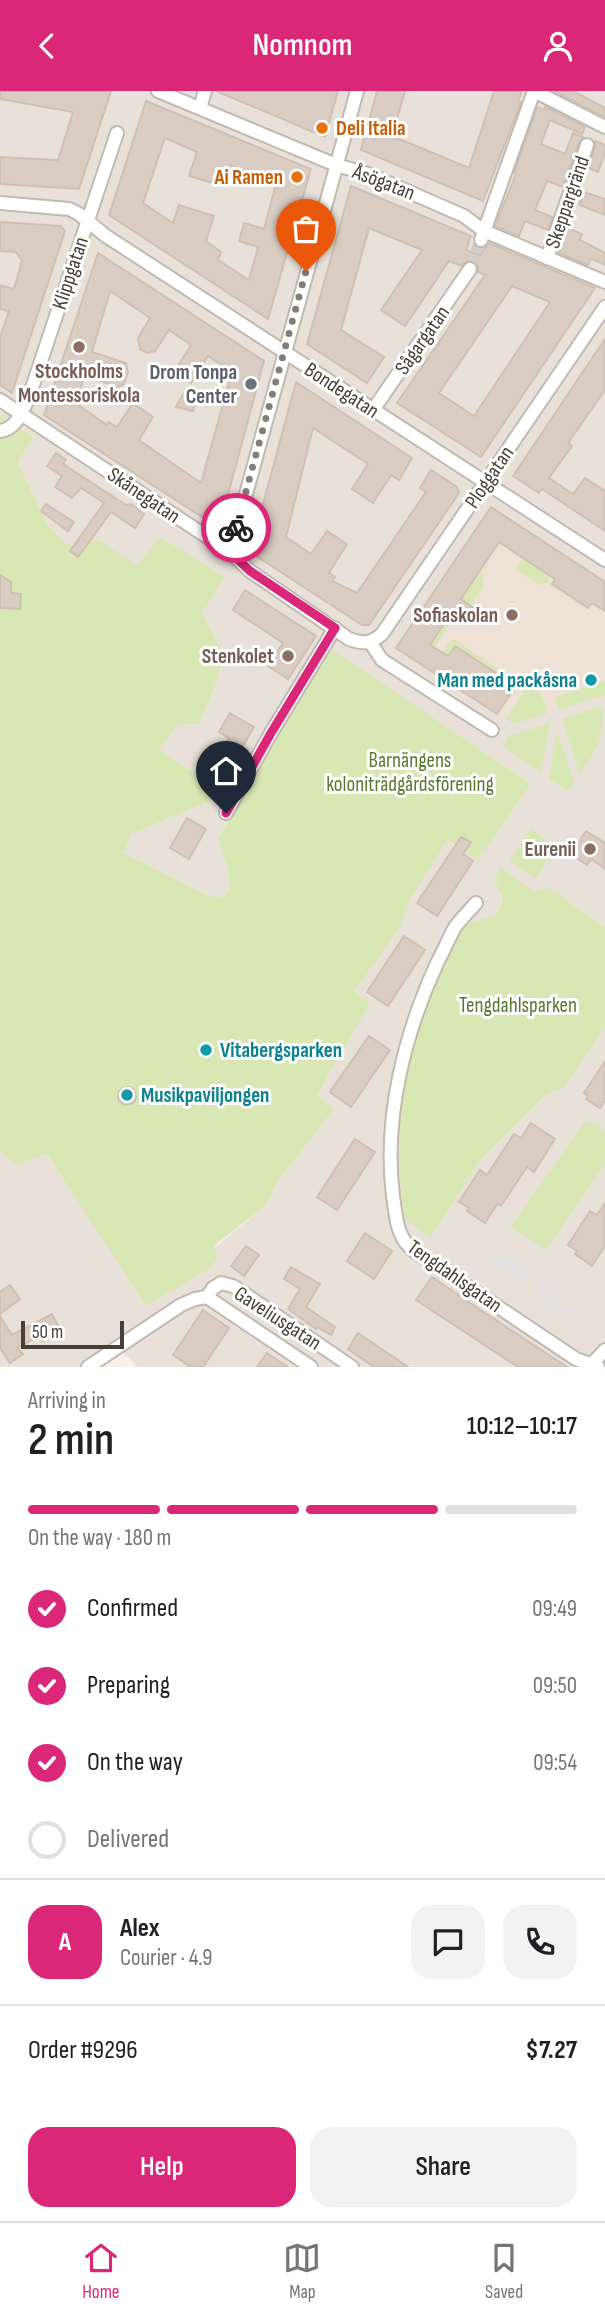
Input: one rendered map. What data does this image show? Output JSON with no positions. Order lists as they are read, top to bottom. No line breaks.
{"streets":{"street":["Åsögatan","Skeppargränd","Klippgatan","Sågargatan","Bondegatan","Ploggatan","Skånegatan","Tengdahlsgatan","Gaveliusgatan"]},"crossings":[["Åsögatan","Skeppargränd"],["Klippgatan","Bondegatan"],["Klippgatan","Skånegatan"],["Sågargatan","Bondegatan"],["Bondegatan","Ploggatan"],["Ploggatan","Skånegatan"]],"parks":["Barnängens koloniträdgårdsförening","Tengdahlsparken"],"places":["Deli Italia","Ai Ramen","Stockholms Montessoriskola","Drom Tonpa Center","Sofiaskolan","Stenkolet","Man med packåsna","Eurenii","Vitabergsparken","Musikpaviljongen"],"scale_bar":"50 m","page":{"header":"Nomnom","scale":"50 m","heading":["2 min","Arriving in","10:12–10:17"],"panel":["Alex","Courier · 4.9","Order #9296","$7.27"],"bar":"On the way · 180 m","list":[["Confirmed","09:49"],["Preparing","09:50"],["On the way","09:54"],"Delivered"],"round":"A","buttons":["Help","Share"],"tabs":["Home","Map","Saved"]}}
